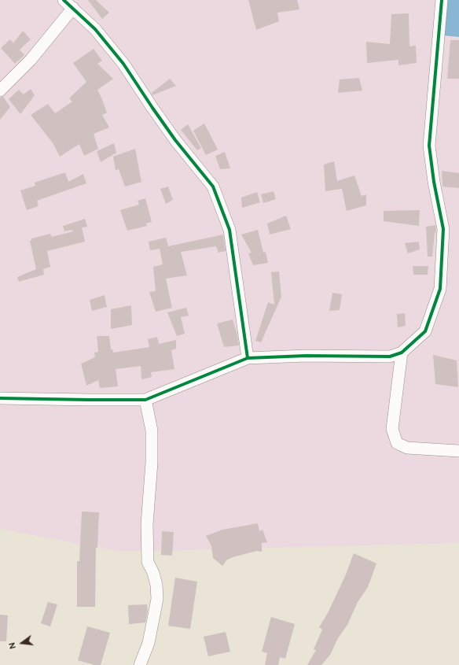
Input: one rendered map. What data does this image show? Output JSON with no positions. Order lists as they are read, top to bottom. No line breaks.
{"north":"left"}
